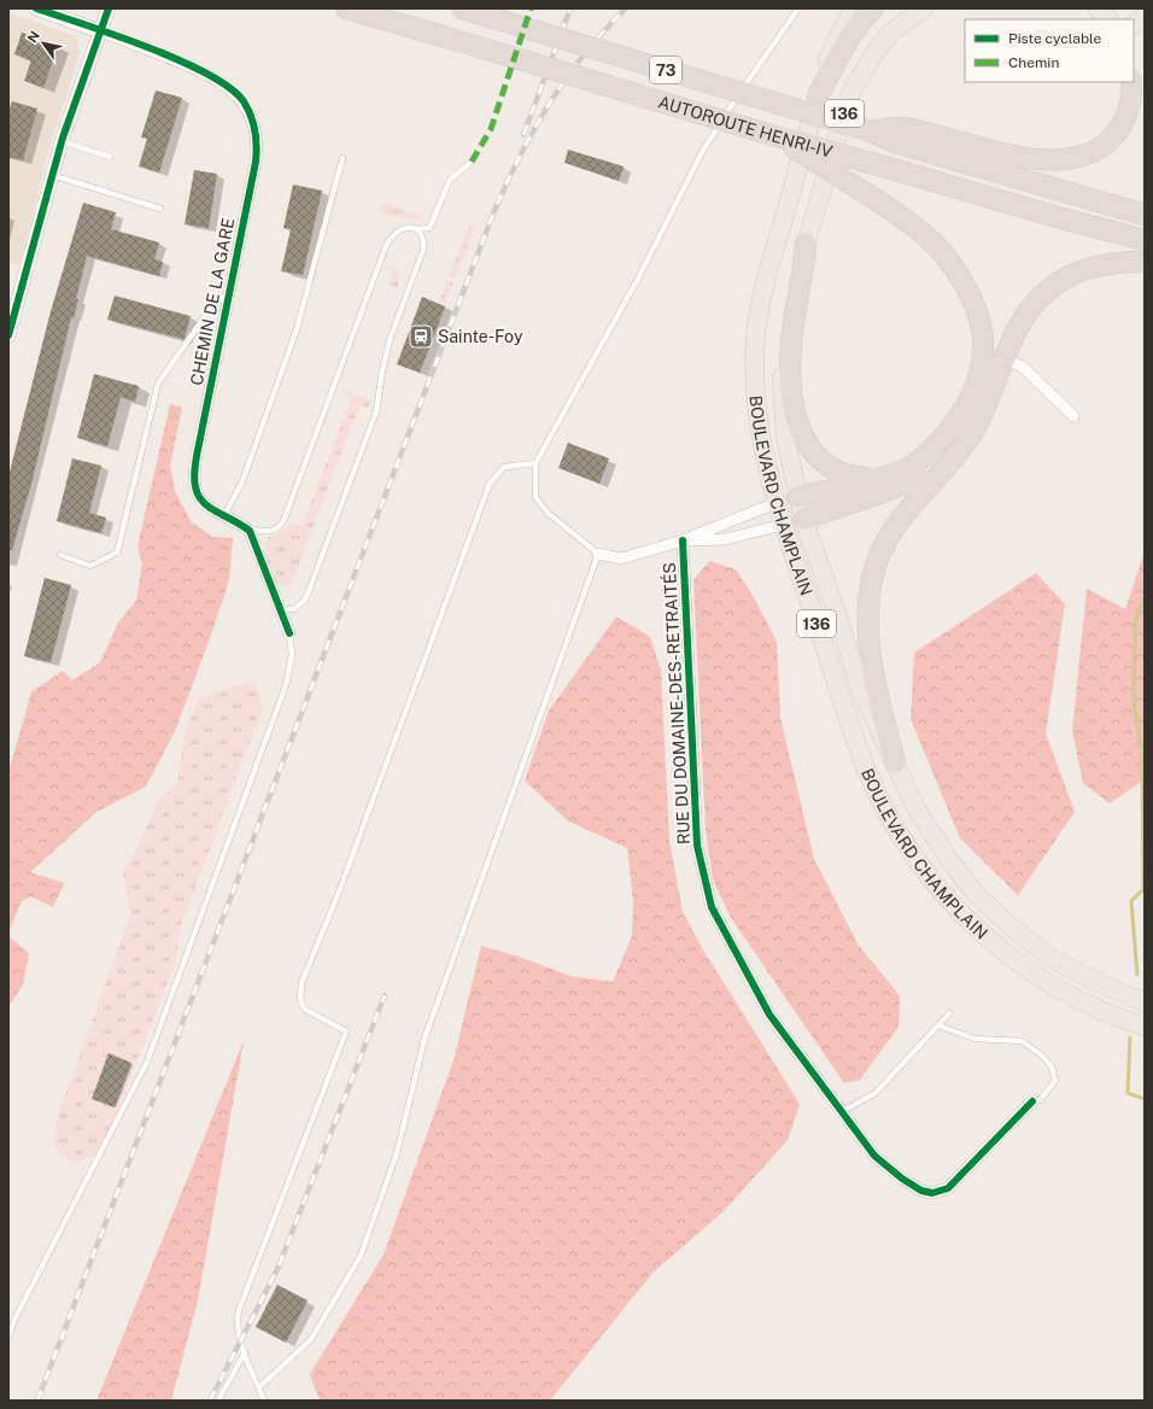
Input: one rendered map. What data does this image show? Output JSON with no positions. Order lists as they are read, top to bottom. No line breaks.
{"streets":{"highway":["73","AUTOROUTE HENRI-IV"],"main road":["136","BOULEVARD CHAMPLAIN"],"street":["CHEMIN DE LA GARE","RUE DU DOMAINE-DES-RETRAITÉS"]},"crossings":[["BOULEVARD CHAMPLAIN","RUE DU DOMAINE-DES-RETRAITÉS"]],"places":{"station":["Sainte-Foy"]},"legend":["Piste cyclable","Chemin"],"north":"top left"}
